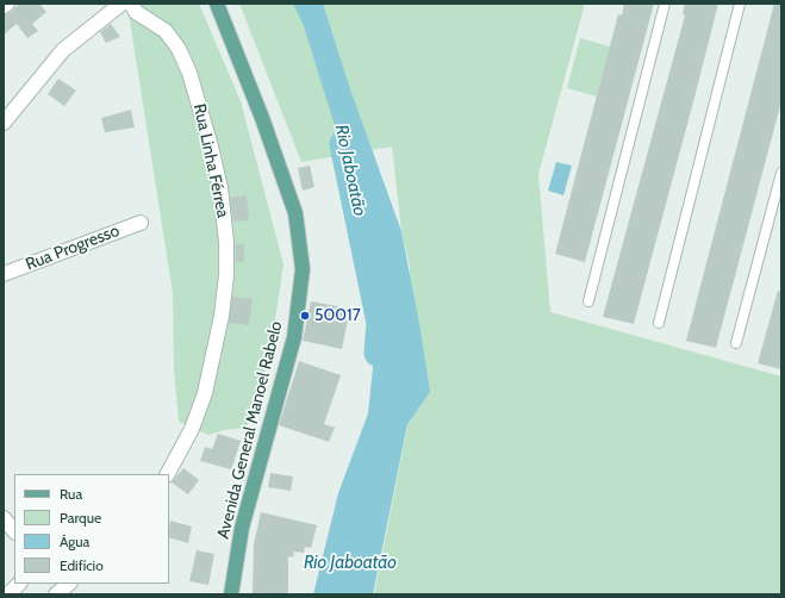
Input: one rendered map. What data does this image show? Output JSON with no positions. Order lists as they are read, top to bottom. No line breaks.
{"streets":{"main road":["Avenida General Manoel Rabelo"],"street":["Rua Linha Férrea","Rua Progresso"]},"water":["Rio Jaboatão"],"places":["50017"],"legend":["Rua","Parque","Água","Edifício"]}
